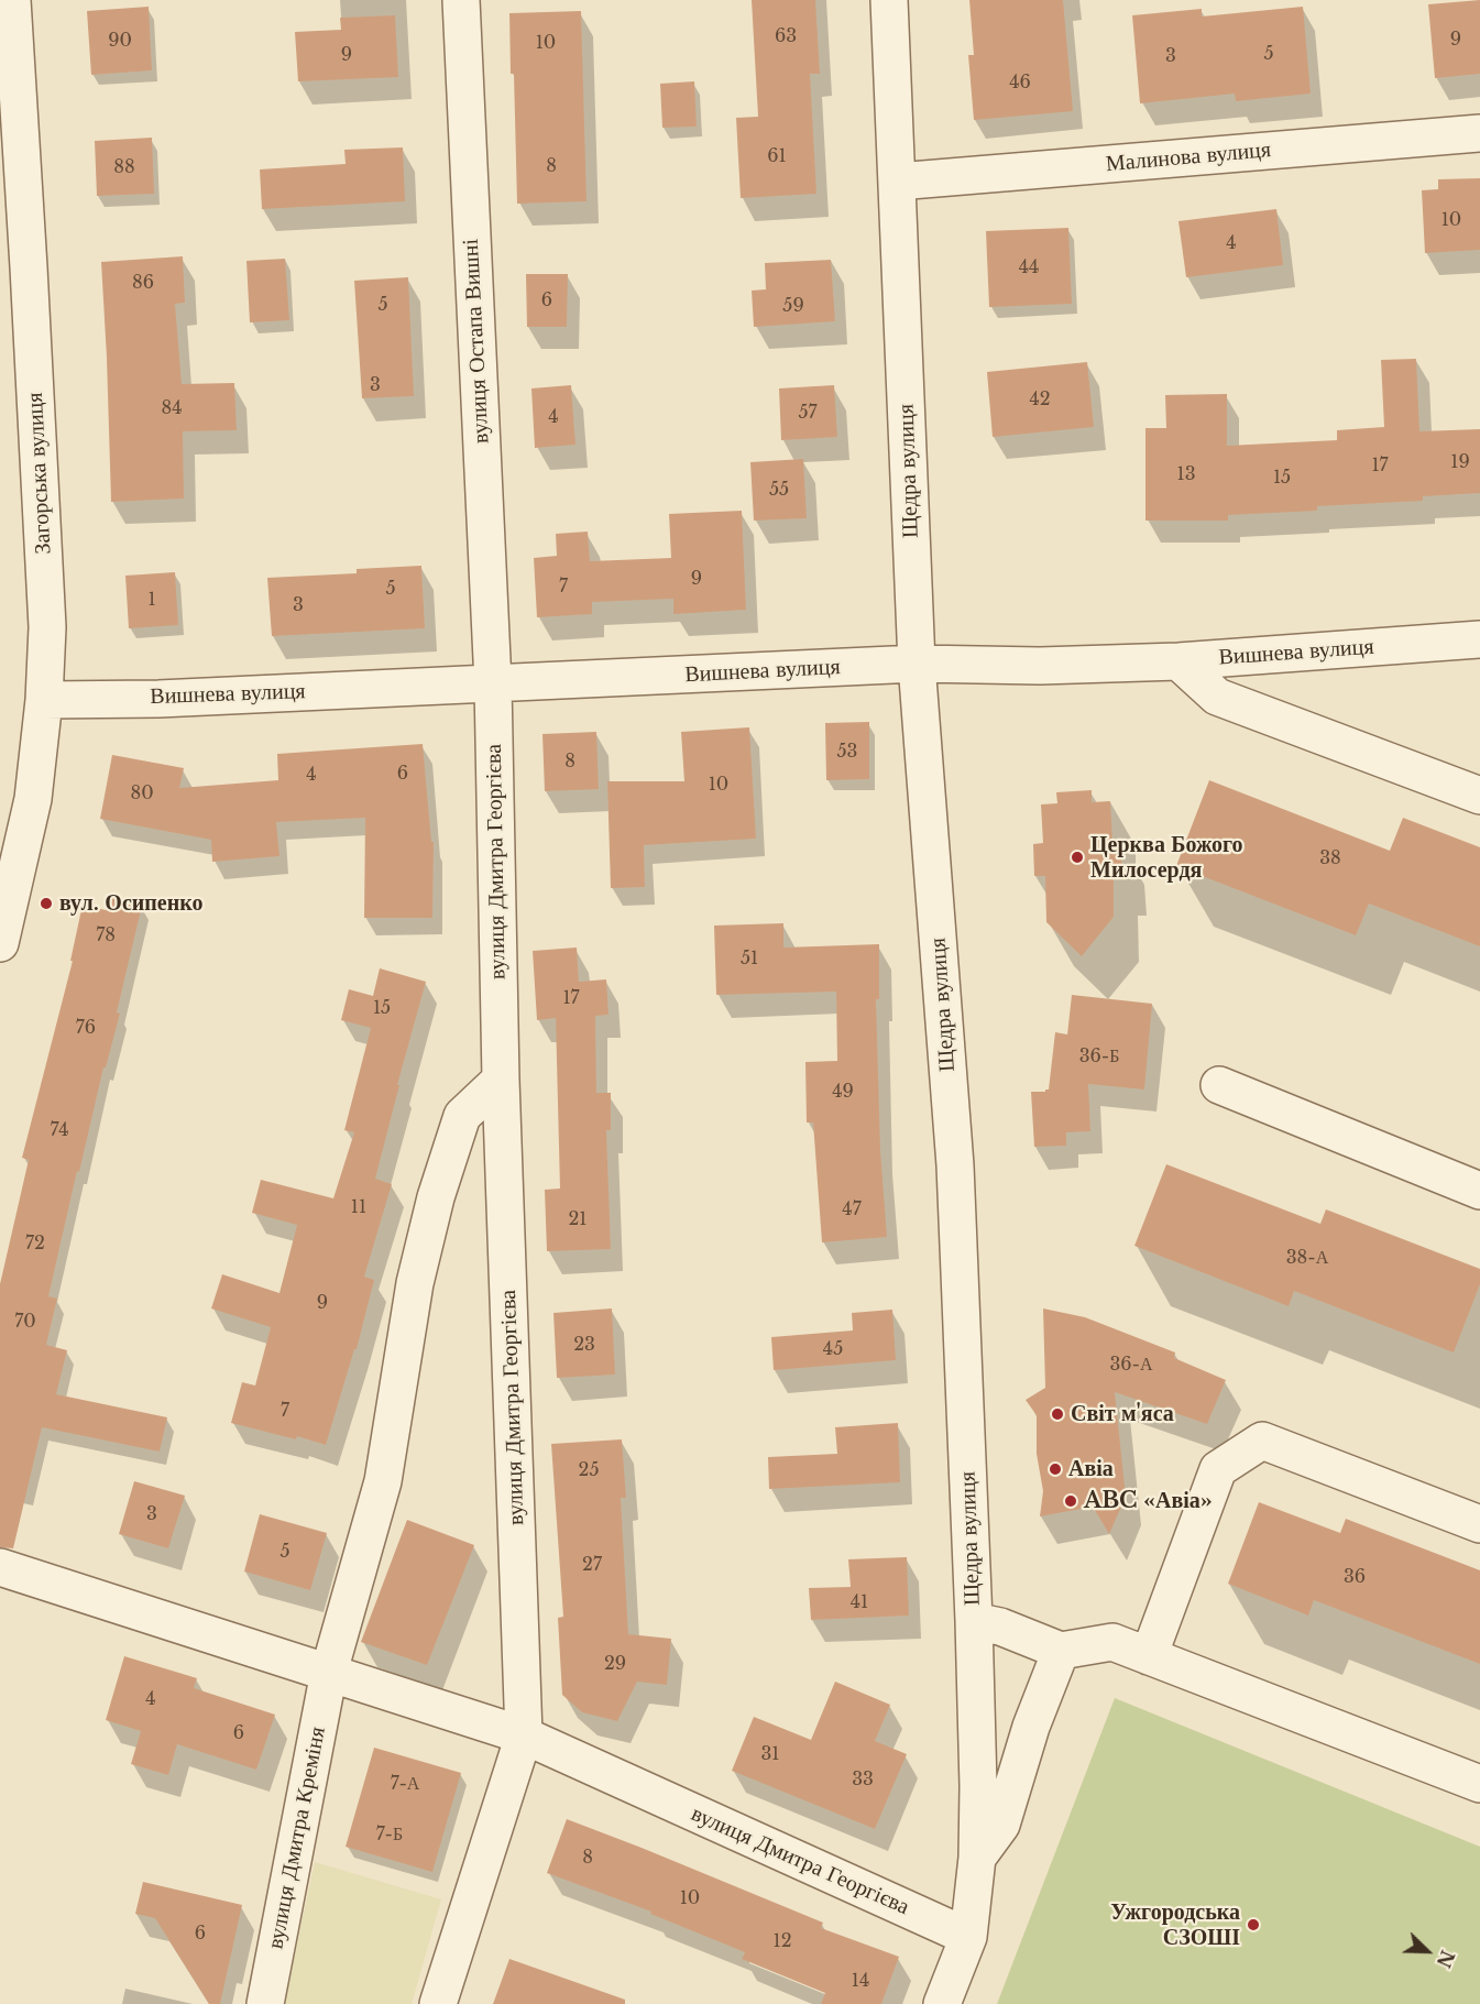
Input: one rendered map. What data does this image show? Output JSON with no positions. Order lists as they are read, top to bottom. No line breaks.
{"streets":{"street":["Малинова вулиця","вулиця Остапа Вишні","Щедра вулиця","Загорська вулиця","Вишнева вулиця","вулиця Дмитра Георгієва","вулиця Дмитра Креміня"]},"crossings":[["Малинова вулиця","Щедра вулиця"],["вулиця Остапа Вишні","Вишнева вулиця"],["вулиця Остапа Вишні","вулиця Дмитра Георгієва"],["Щедра вулиця","Вишнева вулиця"],["Щедра вулиця","вулиця Дмитра Георгієва"],["Загорська вулиця","Вишнева вулиця"],["Вишнева вулиця","вулиця Дмитра Георгієва"],["вулиця Дмитра Георгієва","вулиця Дмитра Креміня"]],"places":["Церква Божого Милосердя","вул. Осипенко","Світ м'яса","Авіа","ABC «Авіа»","Ужгородська СЗОШІ"],"house_numbers":["63","9","90","10","5","9","3","46","61","8","88","10","4","44","86","6","5","59","3","42","84","57","4","19","17","13","15","55","9","7","5","1","3","53","8","6","4","10","80","38","78","51","17","15","76","36-Б","49","74","11","47","21","72","38-А","9","70","23","45","36-А","7","25","3","5","27","36","41","29","4","6","31","33","7-А","7-Б","8","10","6","12","14"],"north":"bottom right"}
